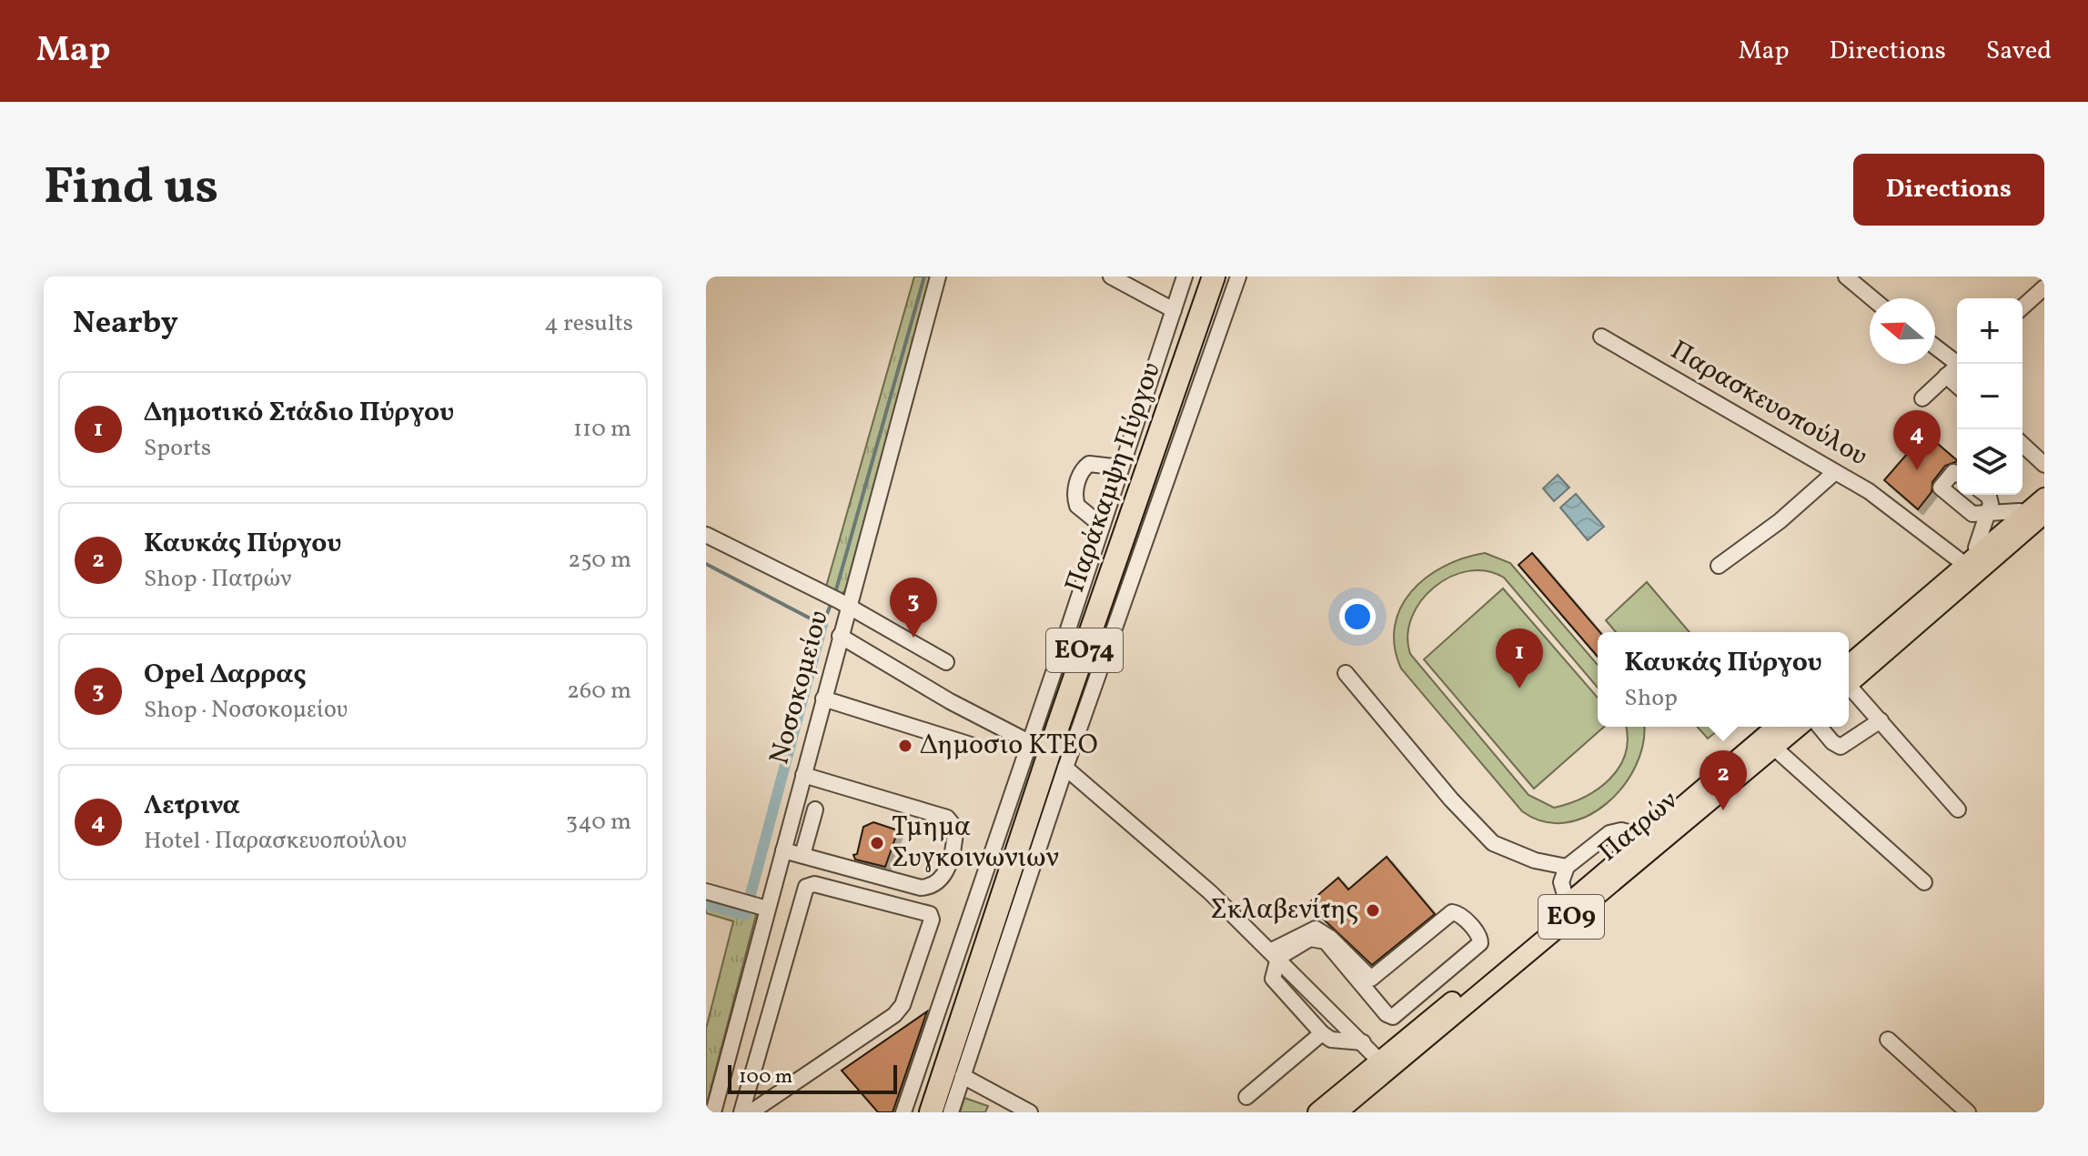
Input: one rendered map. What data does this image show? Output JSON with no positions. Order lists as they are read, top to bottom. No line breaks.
{"streets":{"highway":["Παράκαμψη Πύργου","ΕΟ74"],"main road":["Πατρών","ΕΟ9"],"street":["Παρασκευοπούλου","Νοσοκομείου"]},"places":["Δημοσιο ΚΤΕΟ","Τμημα Συγκοινωνιων","Σκλαβενίτης"],"scale_bar":"100 m","north":"left","page":{"header":"Map","nav":["Map","Directions","Saved"],"title":"Find us","buttons":"Directions","heading":["Nearby","4 results"],"map_buttons":["+","−"],"list":[{"mark":"1","name":"Δημοτικό Στάδιο Πύργου","note":"Sports","value":"110 m"},{"mark":"2","name":"Καυκάς Πύργου","note":"Shop · Πατρών","value":"250 m"},{"mark":"3","name":"Opel Δαρρας","note":"Shop · Νοσοκομείου","value":"260 m"},{"mark":"4","name":"Λετρινα","note":"Hotel · Παρασκευοπούλου","value":"340 m"}],"pins":["4","3","1","2"],"popup":["Καυκάς Πύργου","Shop"],"scale":"100 m"}}
